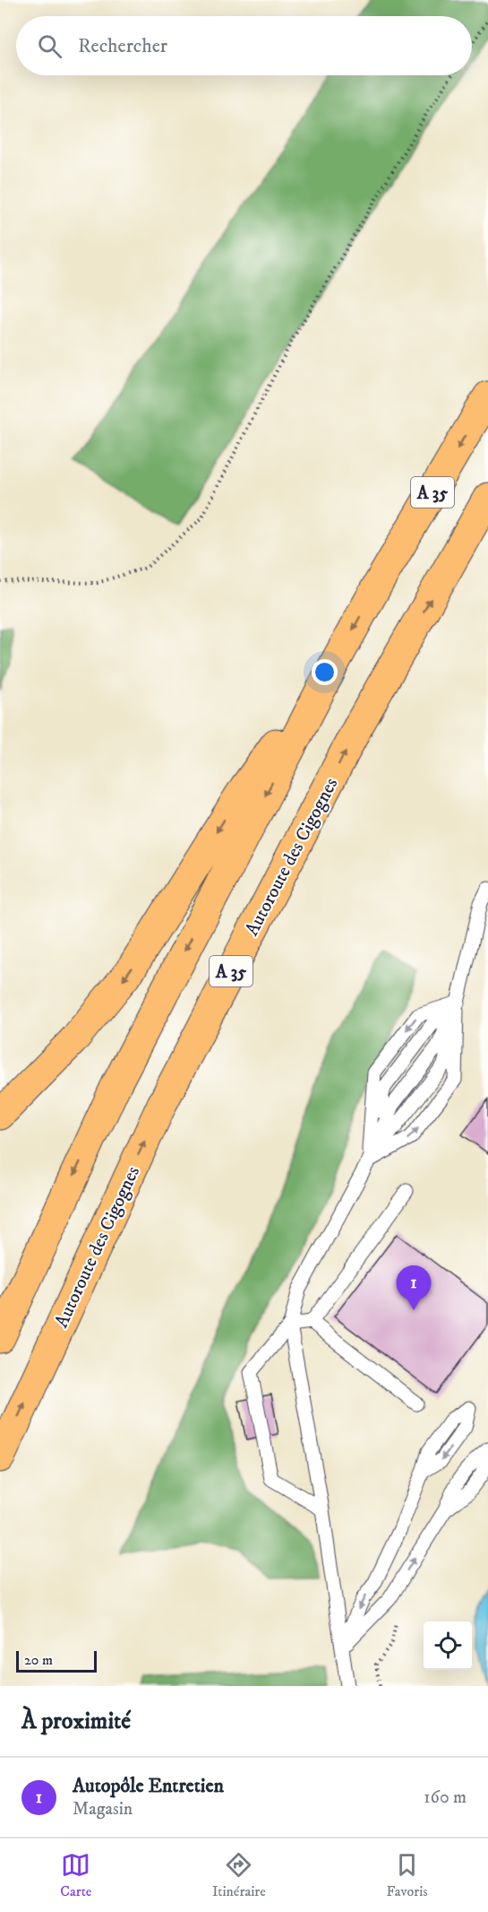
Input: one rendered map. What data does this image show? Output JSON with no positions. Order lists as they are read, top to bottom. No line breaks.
{"streets":{"highway":["A 35","Autoroute des Cigognes"]},"scale_bar":"20 m","page":{"search":"Rechercher","pins":"1","scale":"20 m","heading":"À proximité","list":[{"mark":"1","name":"Autopôle Entretien","note":"Magasin","value":"160 m"}],"nav":["Carte","Itinéraire","Favoris"]}}
